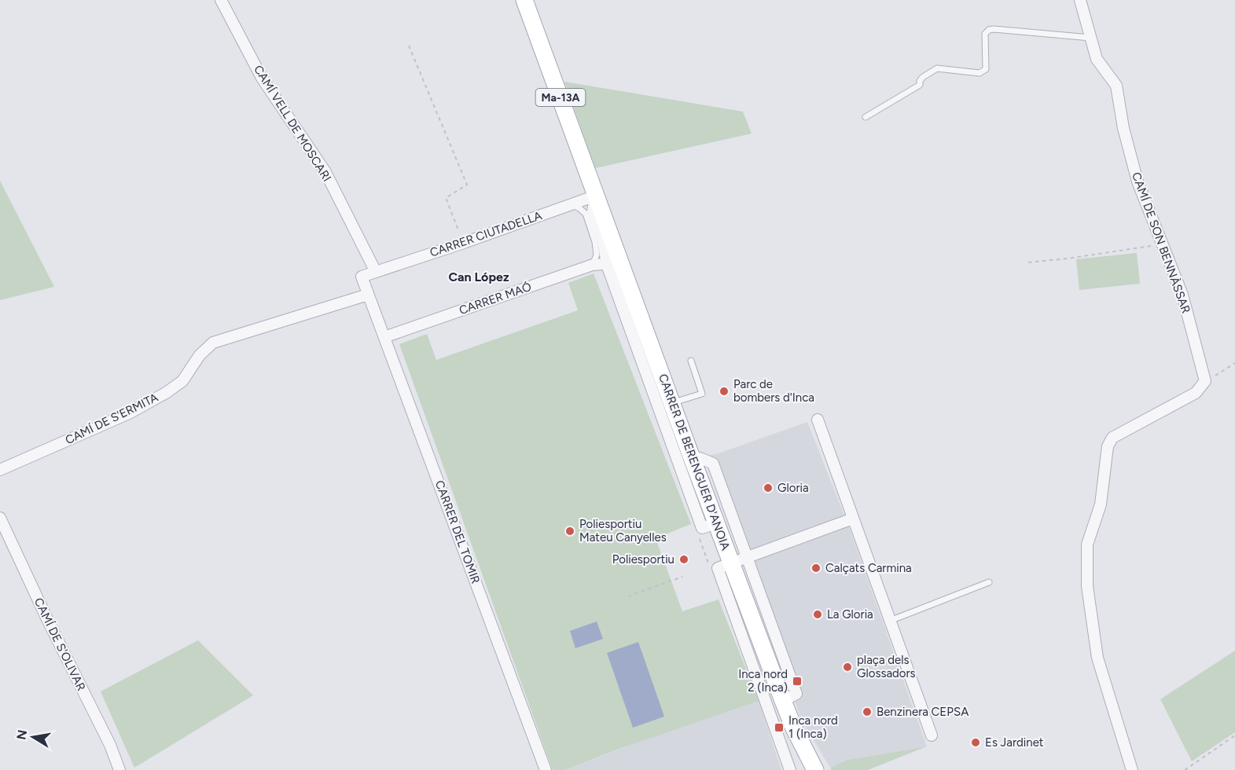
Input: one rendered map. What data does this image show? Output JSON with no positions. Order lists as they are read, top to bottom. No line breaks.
{"streets":{"main road":["Ma-13A","CARRER DE BERENGUER D'ANOIA"],"street":["CAMÍ VELL DE MOSCARI","CARRER CIUTADELLA","CAMÍ DE SON BENNÀSSAR","CARRER MAÓ","CAMÍ DE S'ERMITA","CARRER DEL TOMIR","CAMÍ DE S'OLIVAR"]},"crossings":[["Ma-13A","CARRER CIUTADELLA"],["Ma-13A","CARRER DE BERENGUER D'ANOIA"],["CAMÍ VELL DE MOSCARI","CARRER CIUTADELLA"],["CAMÍ VELL DE MOSCARI","CARRER DEL TOMIR"],["CARRER CIUTADELLA","CARRER DE BERENGUER D'ANOIA"],["CARRER CIUTADELLA","CARRER DEL TOMIR"],["CARRER MAÓ","CARRER DEL TOMIR"],["CAMÍ DE S'ERMITA","CARRER DEL TOMIR"]],"districts":["Can López"],"places":{"other":["Parc de bombers d'Inca","Gloria","Poliesportiu Mateu Canyelles","Poliesportiu","Calçats Carmina","La Gloria","plaça dels Glossadors","Benzinera CEPSA","Es Jardinet"],"transit":["Inca nord 2 (Inca)","Inca nord 1 (Inca)"]},"north":"left"}
